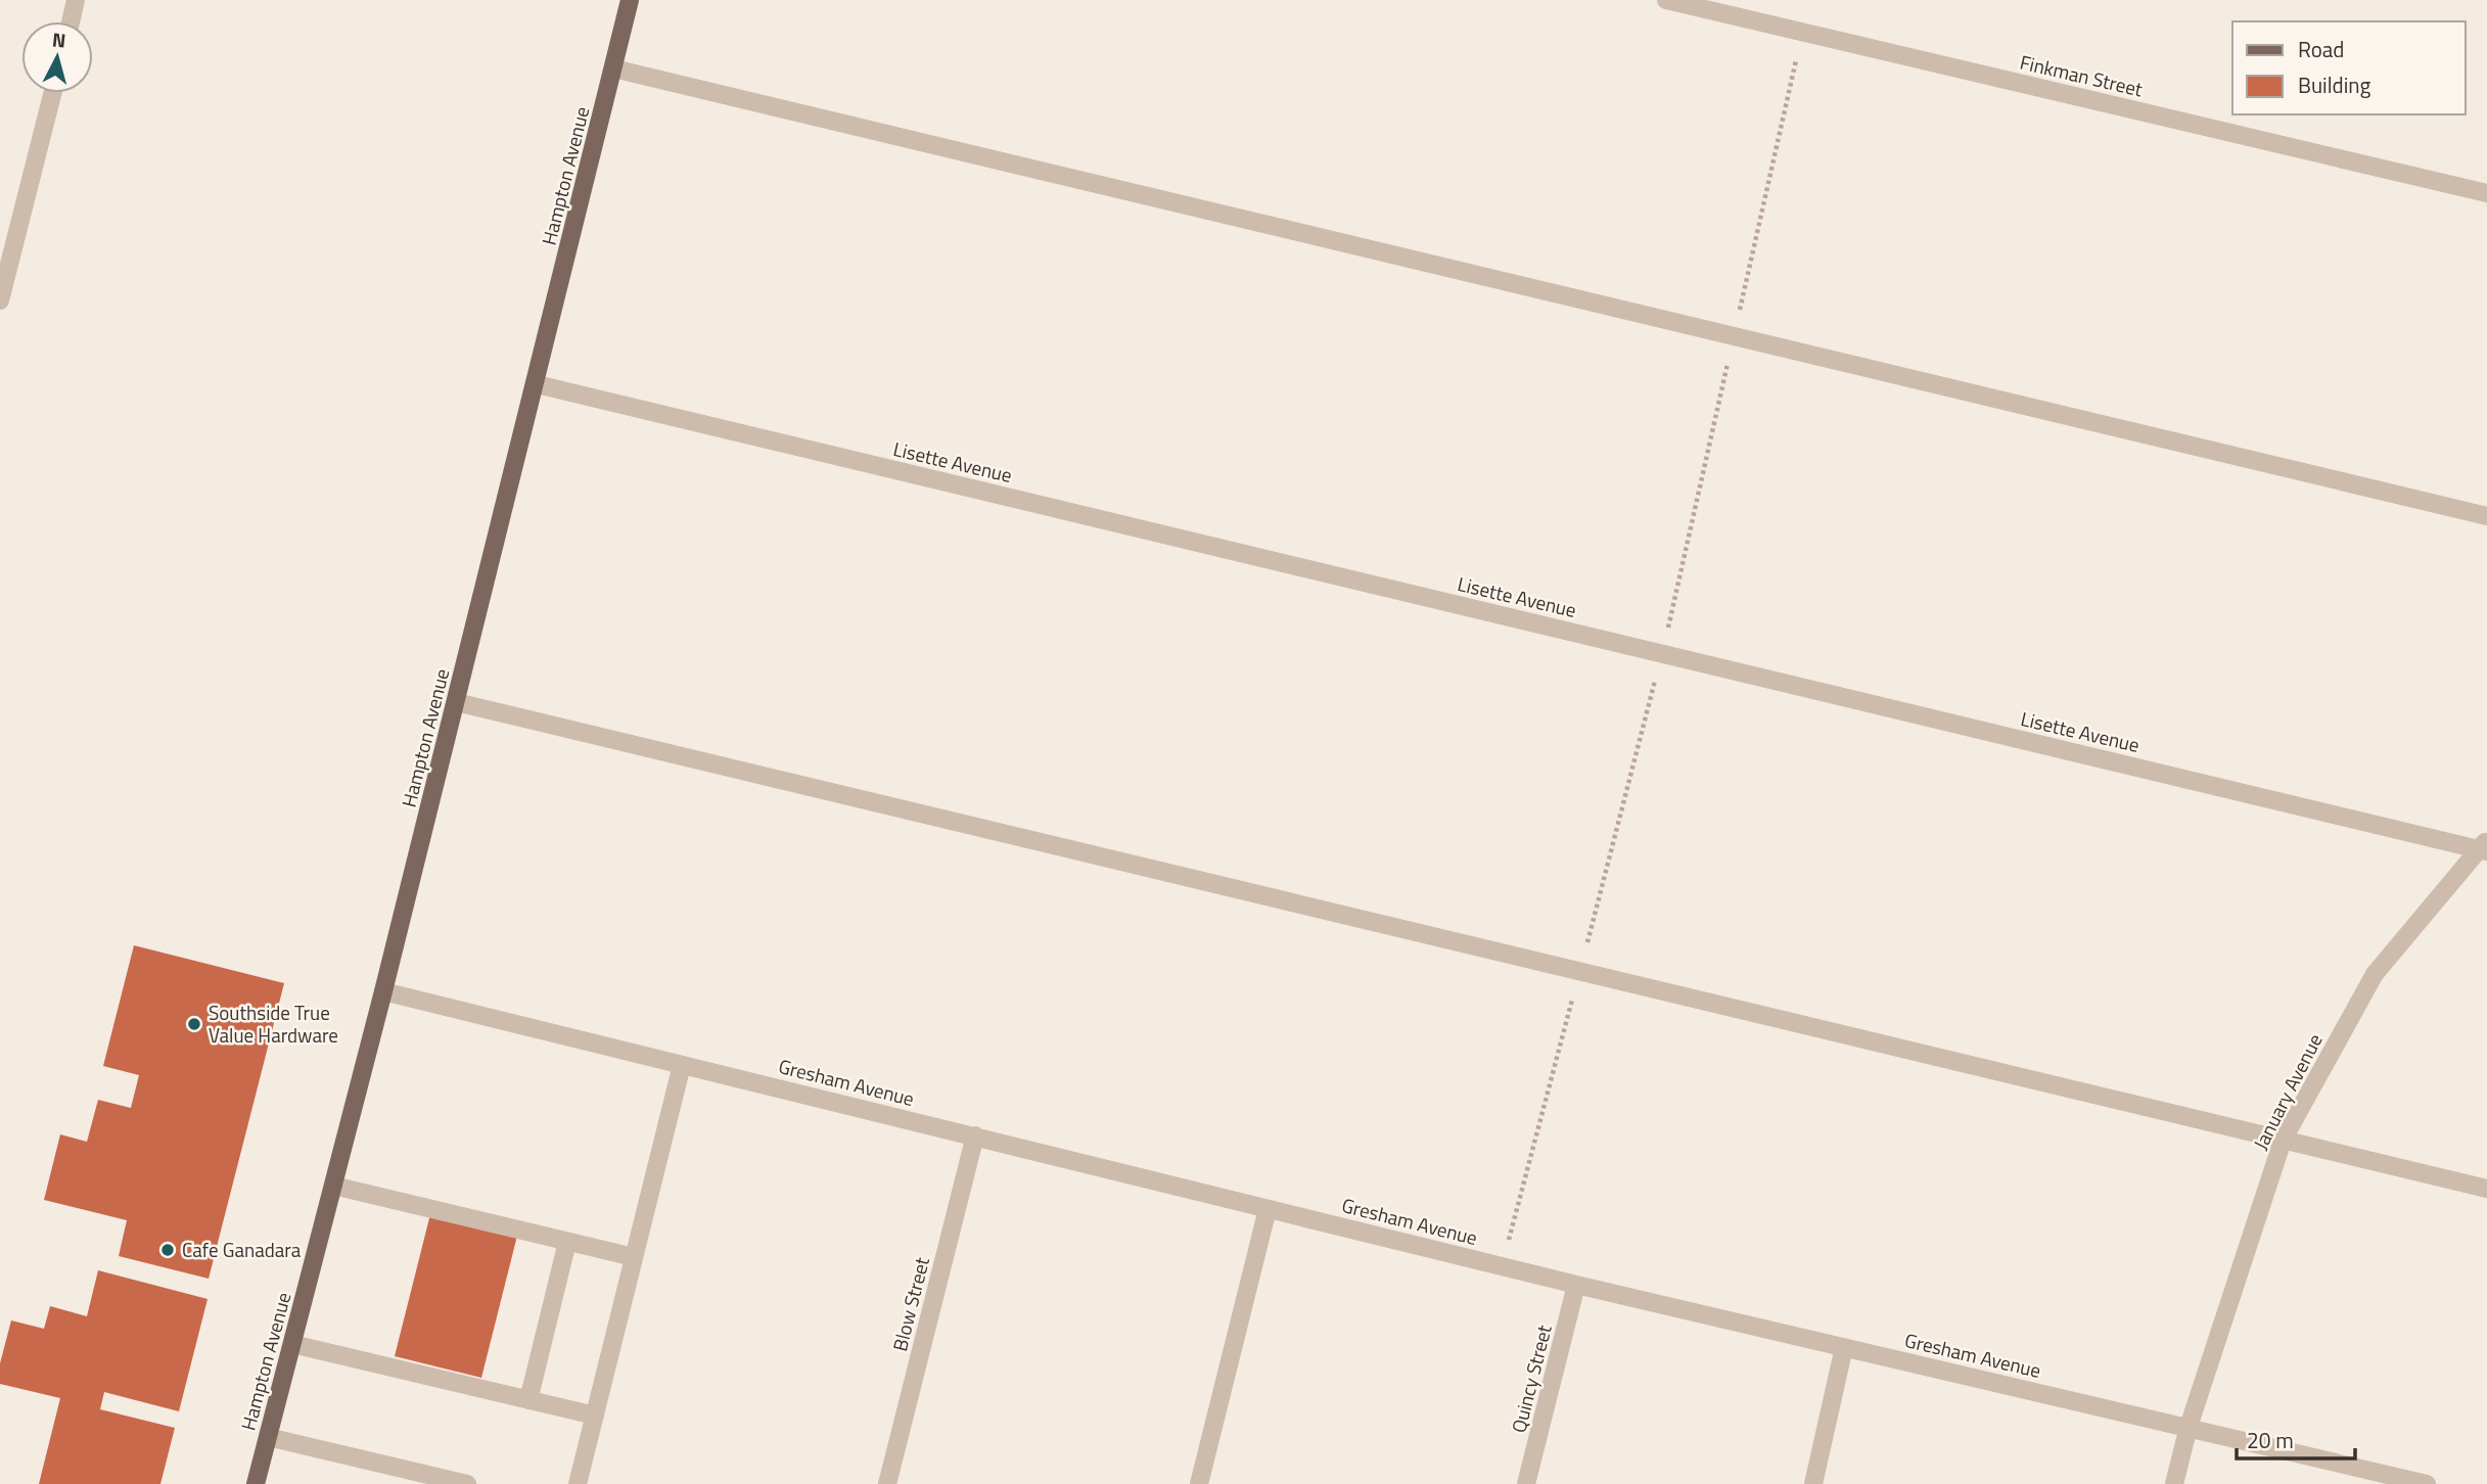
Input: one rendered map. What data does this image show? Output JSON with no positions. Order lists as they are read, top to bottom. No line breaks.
{"streets":{"main road":["Hampton Avenue"],"street":["Finkman Street","Lisette Avenue","Gresham Avenue","January Avenue","Blow Street","Quincy Street"]},"crossings":[["Hampton Avenue","Lisette Avenue"],["Hampton Avenue","Gresham Avenue"],["Lisette Avenue","January Avenue"],["Gresham Avenue","January Avenue"],["Gresham Avenue","Blow Street"],["Gresham Avenue","Quincy Street"]],"places":["Southside True Value Hardware","Cafe Ganadara"],"legend":["Road","Building"],"scale_bar":"20 m","north":"top"}
